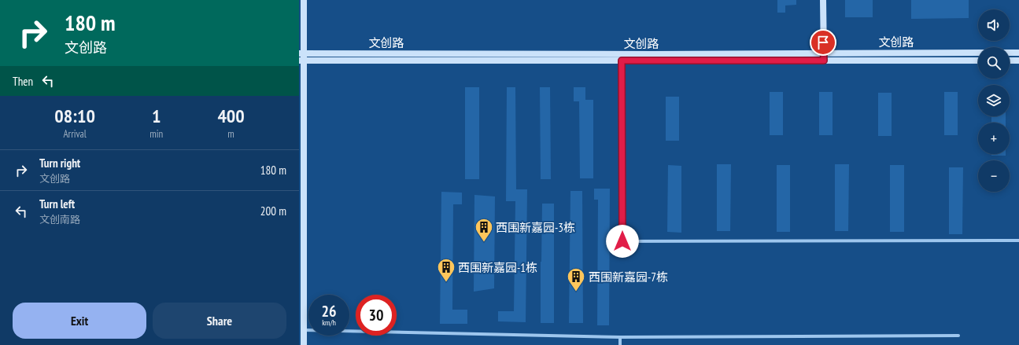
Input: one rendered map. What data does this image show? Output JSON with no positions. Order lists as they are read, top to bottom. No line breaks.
{"streets":{"street":["文创路"]},"places":{"building":["西围新嘉园-3栋","西围新嘉园-1栋","西围新嘉园-7栋"]},"page":{"turn":["180 m","文创路"],"map_buttons":["+","−"],"then":"Then","eta":["08:10","Arrival","1","min","400","m"],"list":[{"name":"Turn right","note":"文创路","value":"180 m"},{"name":"Turn left","note":"文创南路","value":"200 m"}],"speed":"26 km/h","limit":"30","buttons":["Exit","Share"]}}
